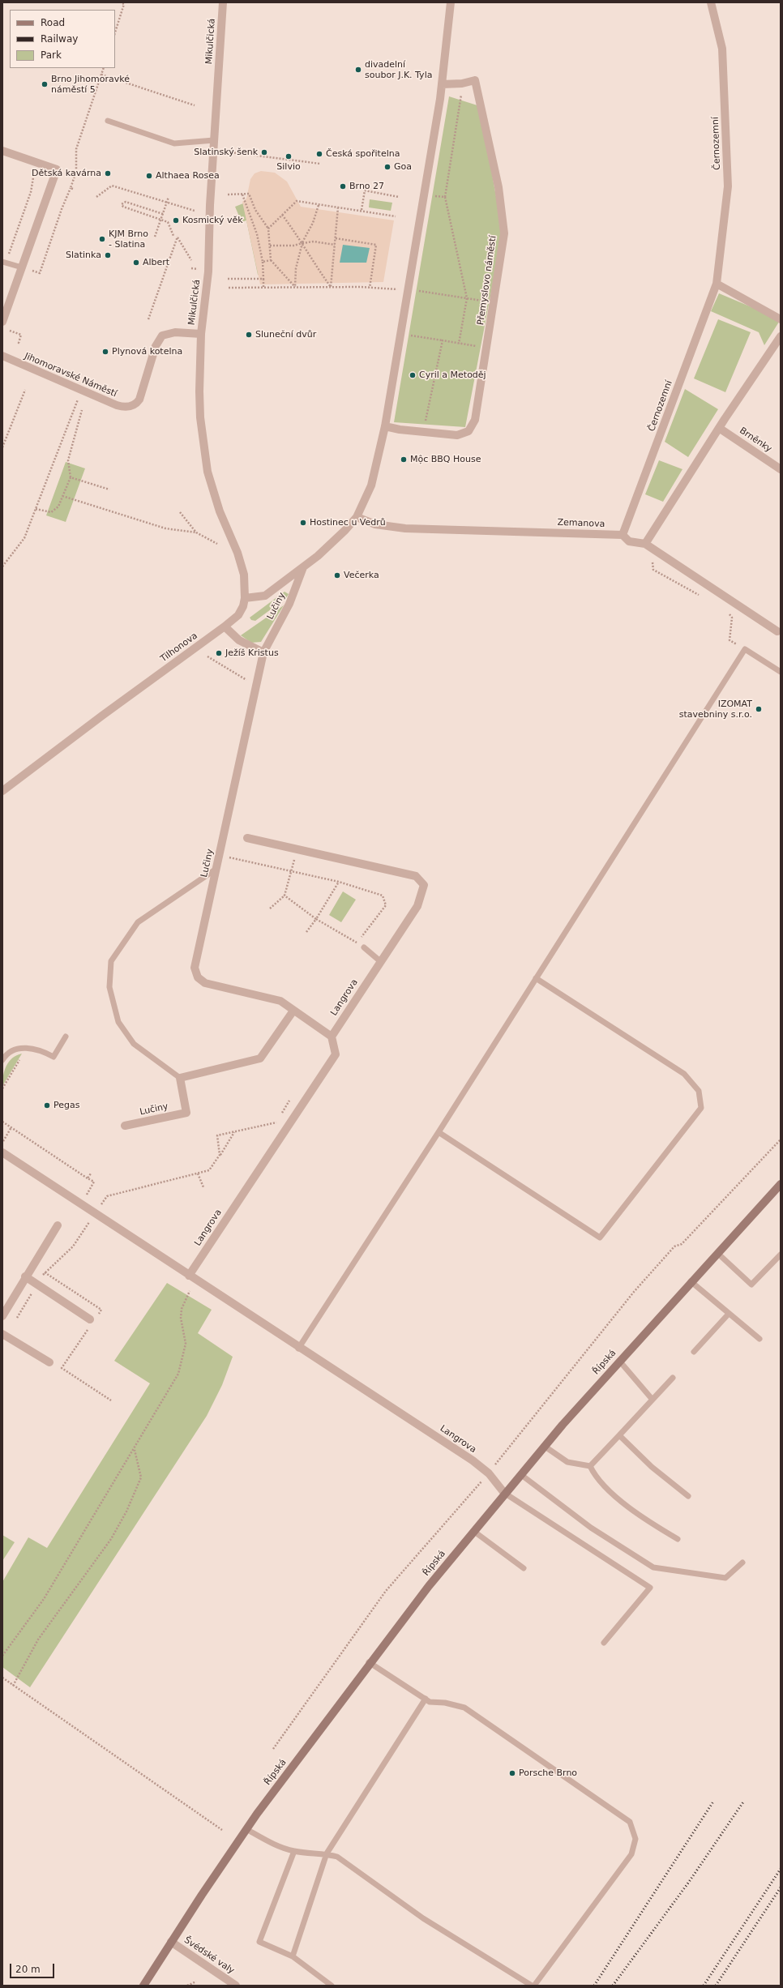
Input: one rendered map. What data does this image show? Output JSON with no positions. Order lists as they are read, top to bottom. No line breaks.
{"streets":{"street":["Mikulčická","Černozemní","Přemyslovo náměstí","Jihomoravské Náměstí","Brněnky","Zemanova","Lučiny","Tilhonova","Langrova","Řípská","Švédské valy"]},"crossings":[["Mikulčická","Jihomoravské Náměstí"],["Mikulčická","Tilhonova"],["Černozemní","Zemanova"],["Lučiny","Langrova"],["Langrova","Řípská"],["Řípská","Švédské valy"]],"places":["divadelní soubor J.K. Tyla","Brno Jihomoravké náměstí 5","Slatinský šenk","Česká spořitelna","Silvio","Goa","Dětská kavárna","Althaea Rosea","Brno 27","Kosmický věk","KJM Brno - Slatina","Slatinka","Albert","Sluneční dvůr","Plynová kotelna","Cyril a Metoděj","Mộc BBQ House","Hostinec u Vedrů","Večerka","Ježíš Kristus","IZOMAT stavebniny s.r.o.","Pegas","Porsche Brno"],"legend":["Road","Railway","Park"],"scale_bar":"20 m"}
